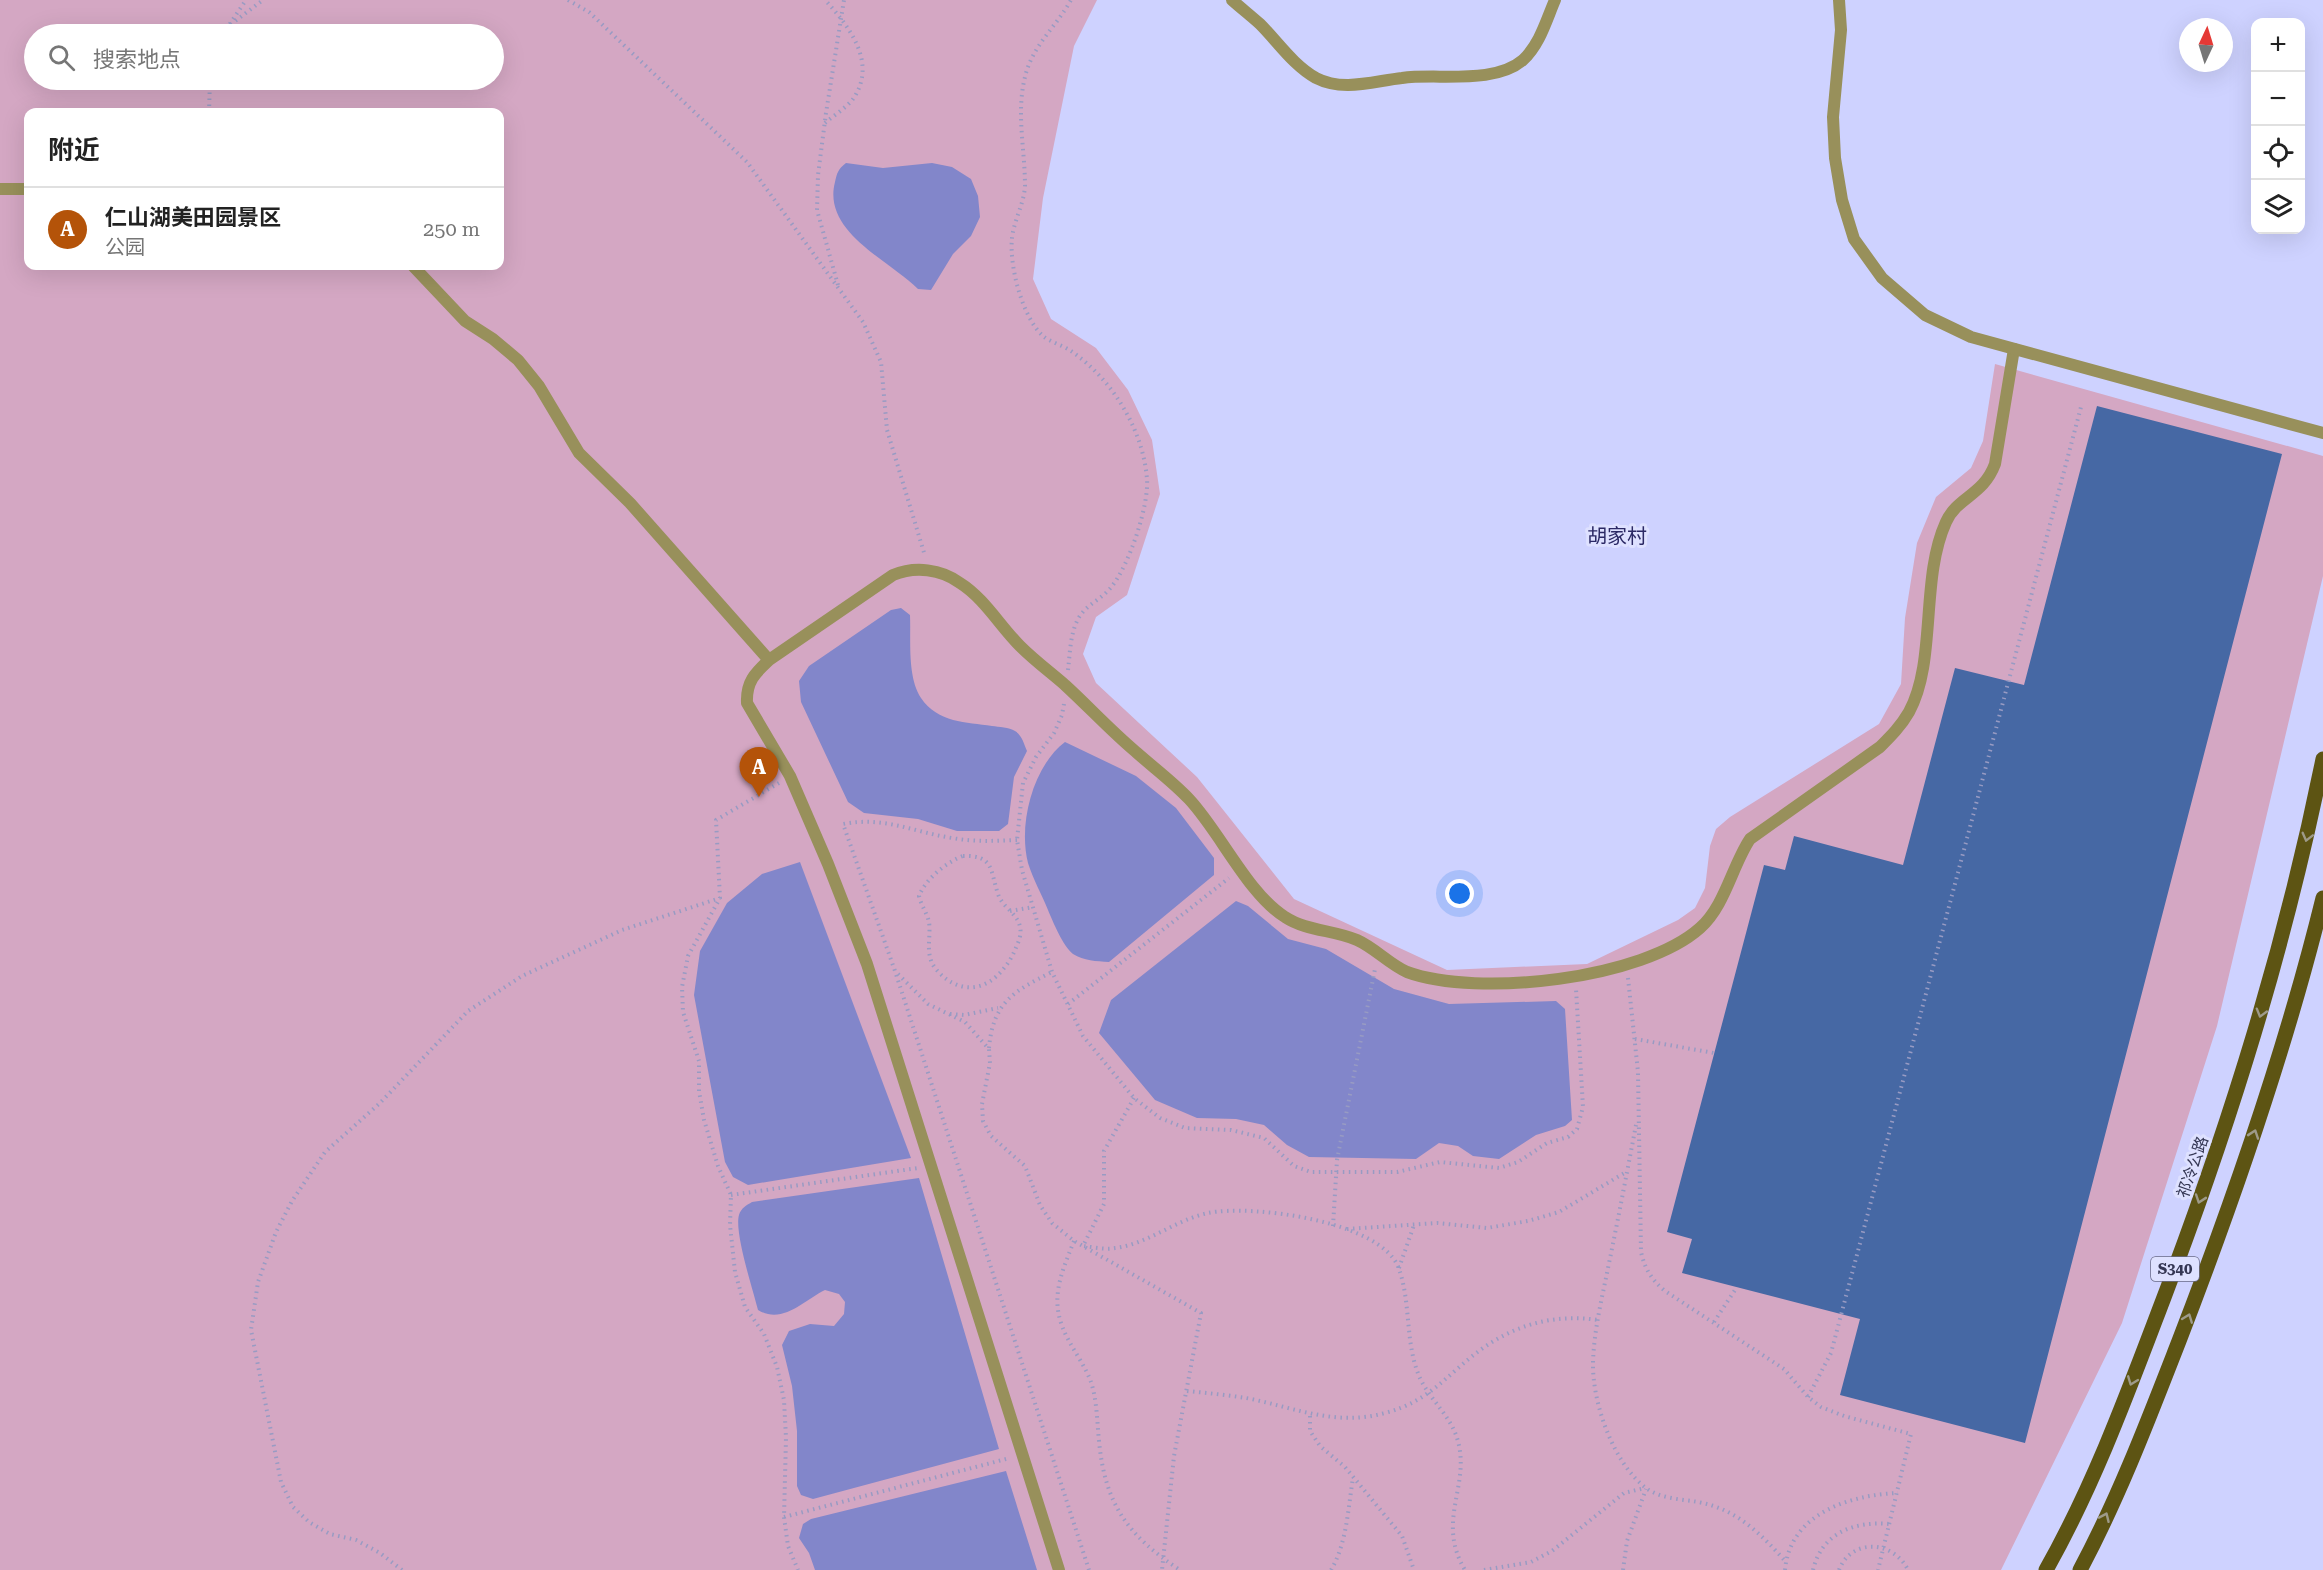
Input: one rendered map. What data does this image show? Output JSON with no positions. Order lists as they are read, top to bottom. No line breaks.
{"streets":{"main road":["祁冷公路","S340"]},"districts":["胡家村"],"north":"top","page":{"map_buttons":["+","−"],"search":"搜索地点","heading":"附近","list":[{"mark":"A","name":"仁山湖美田园景区","note":"公园","value":"250 m"}],"pins":"A"}}
